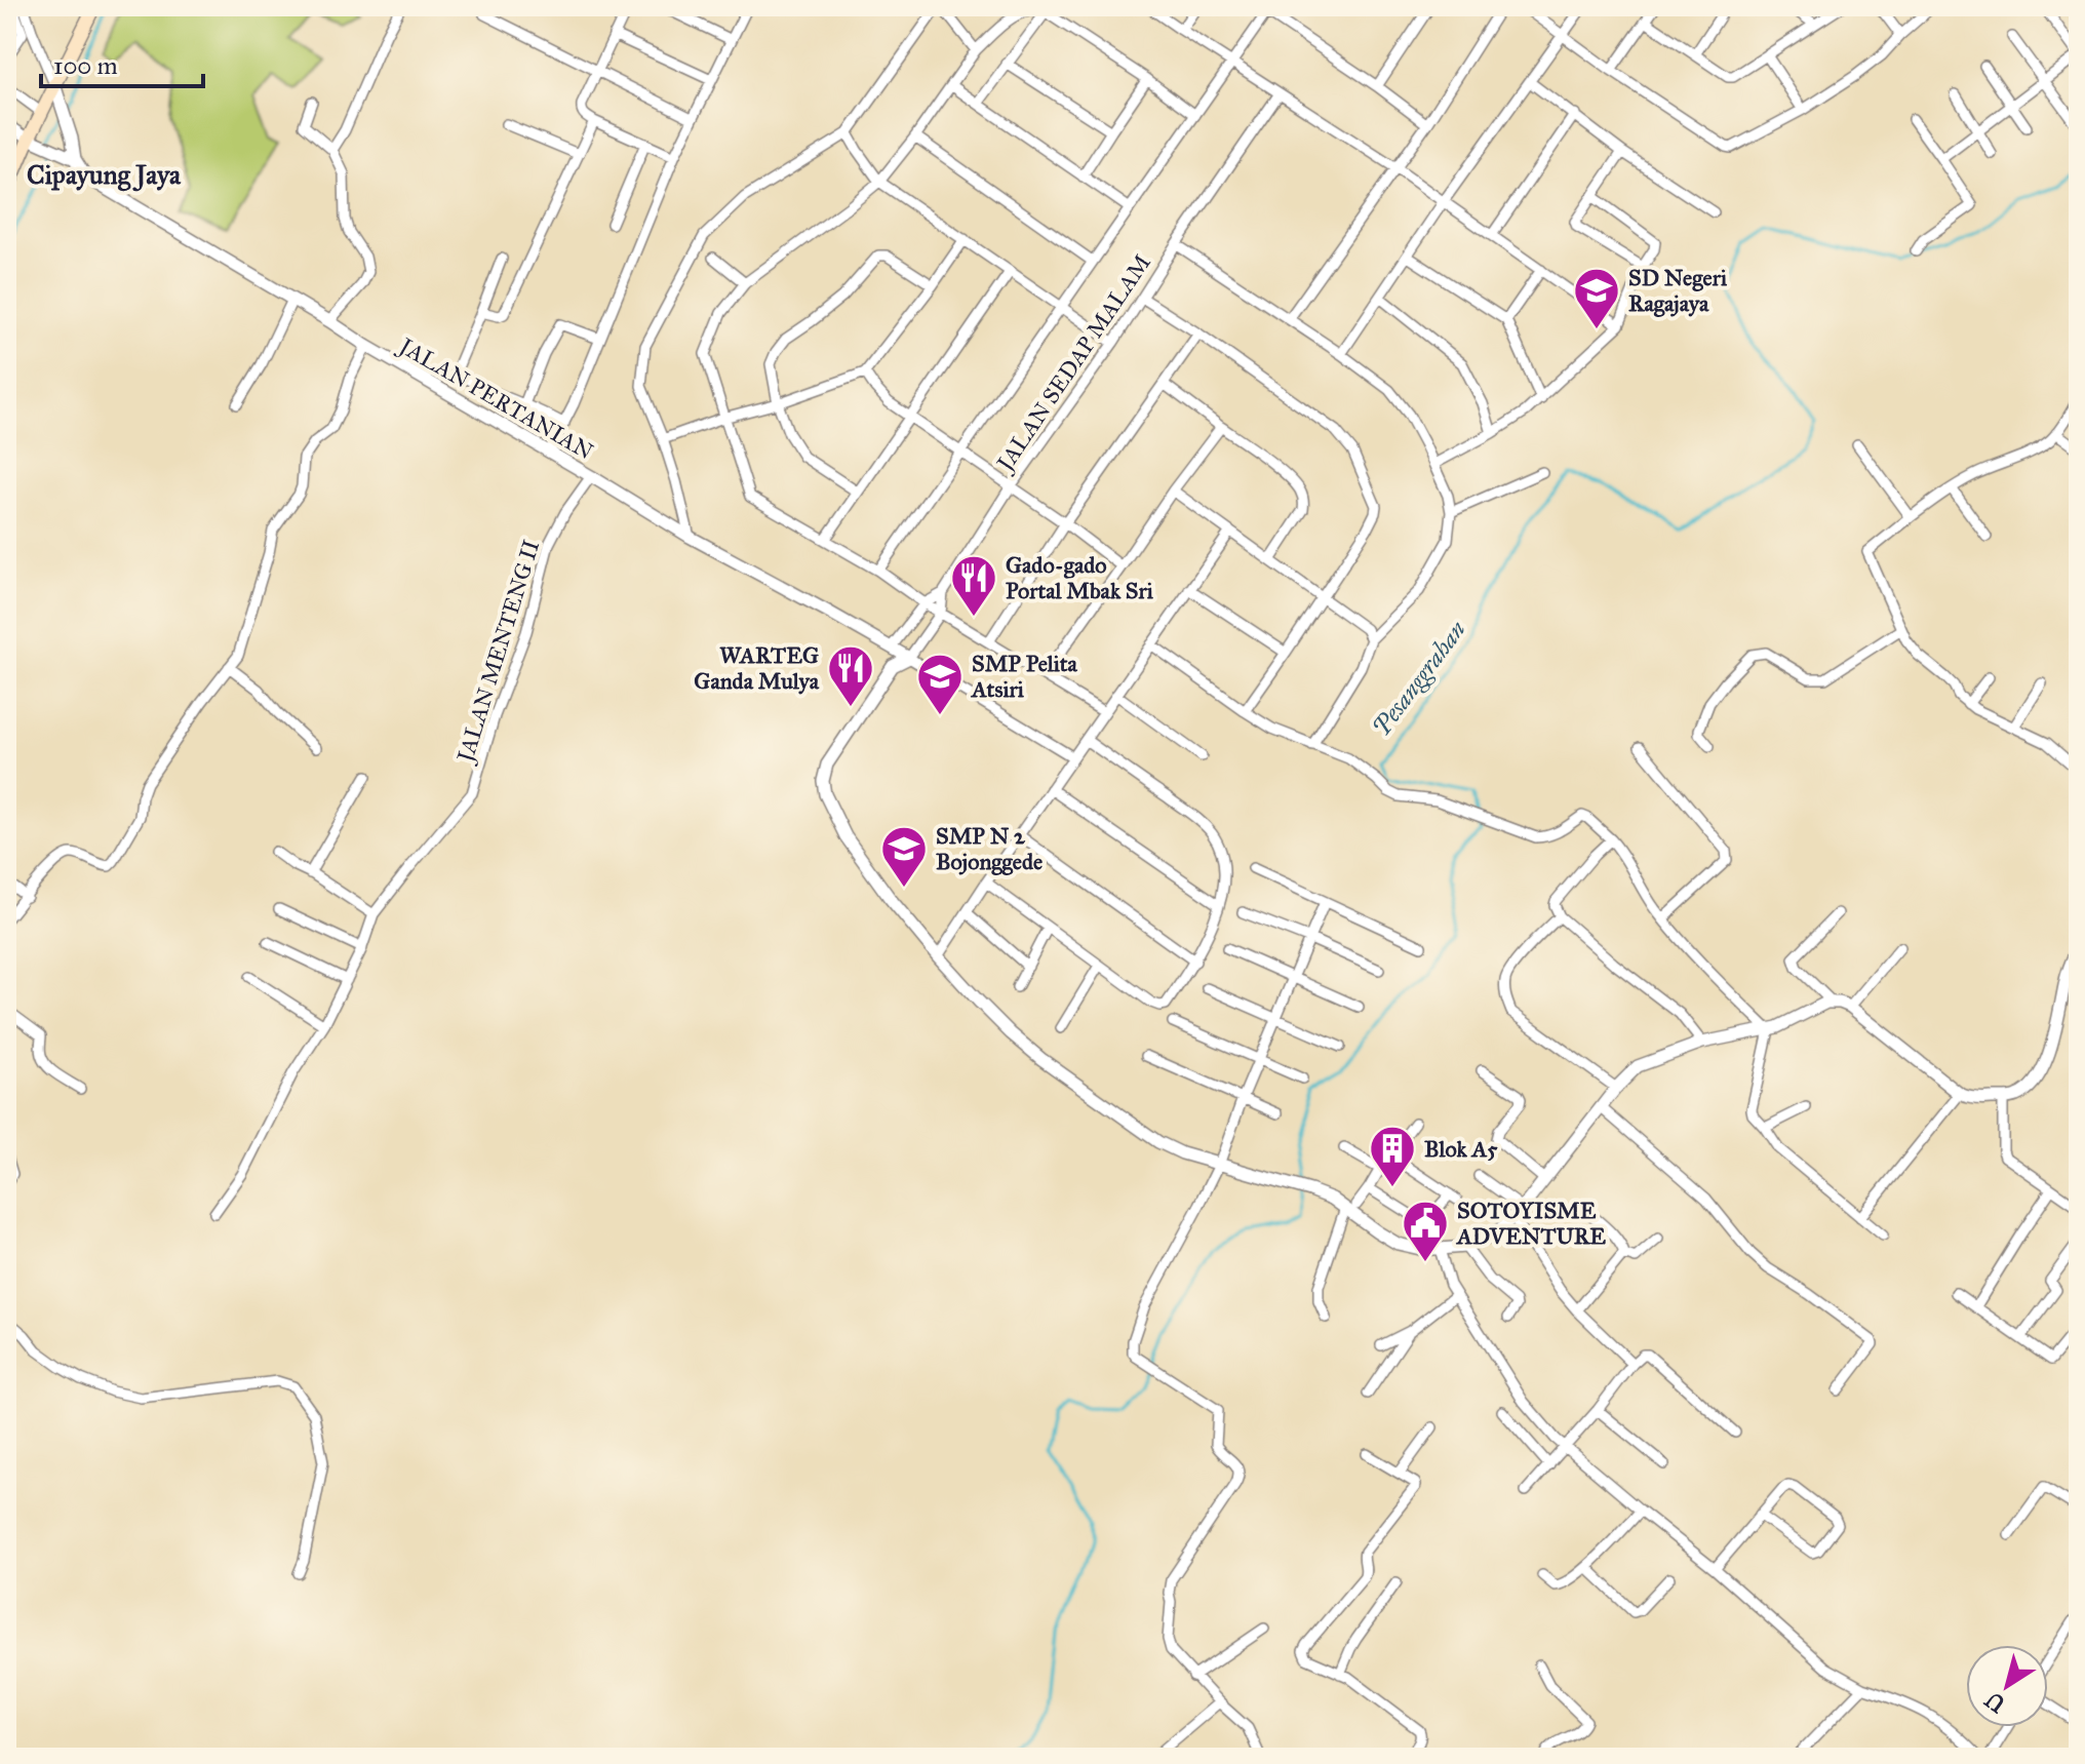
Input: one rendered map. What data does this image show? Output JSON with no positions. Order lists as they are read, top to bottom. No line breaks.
{"streets":{"street":["JALAN SEDAP MALAM","JALAN PERTANIAN","JALAN MENTENG II"]},"crossings":[["JALAN SEDAP MALAM","JALAN PERTANIAN"],["JALAN PERTANIAN","JALAN MENTENG II"]],"districts":["Cipayung Jaya"],"water":["Pesanggrahan"],"places":{"school or university":["SD Negeri Ragajaya","SMP Pelita Atsiri","SMP N 2 Bojonggede"],"restaurant":["Gado-gado Portal Mbak Sri","WARTEG Ganda Mulya"],"building":["Blok A5"],"public building":["SOTOYISME ADVENTURE"]},"scale_bar":"100 m","north":"bottom left"}
